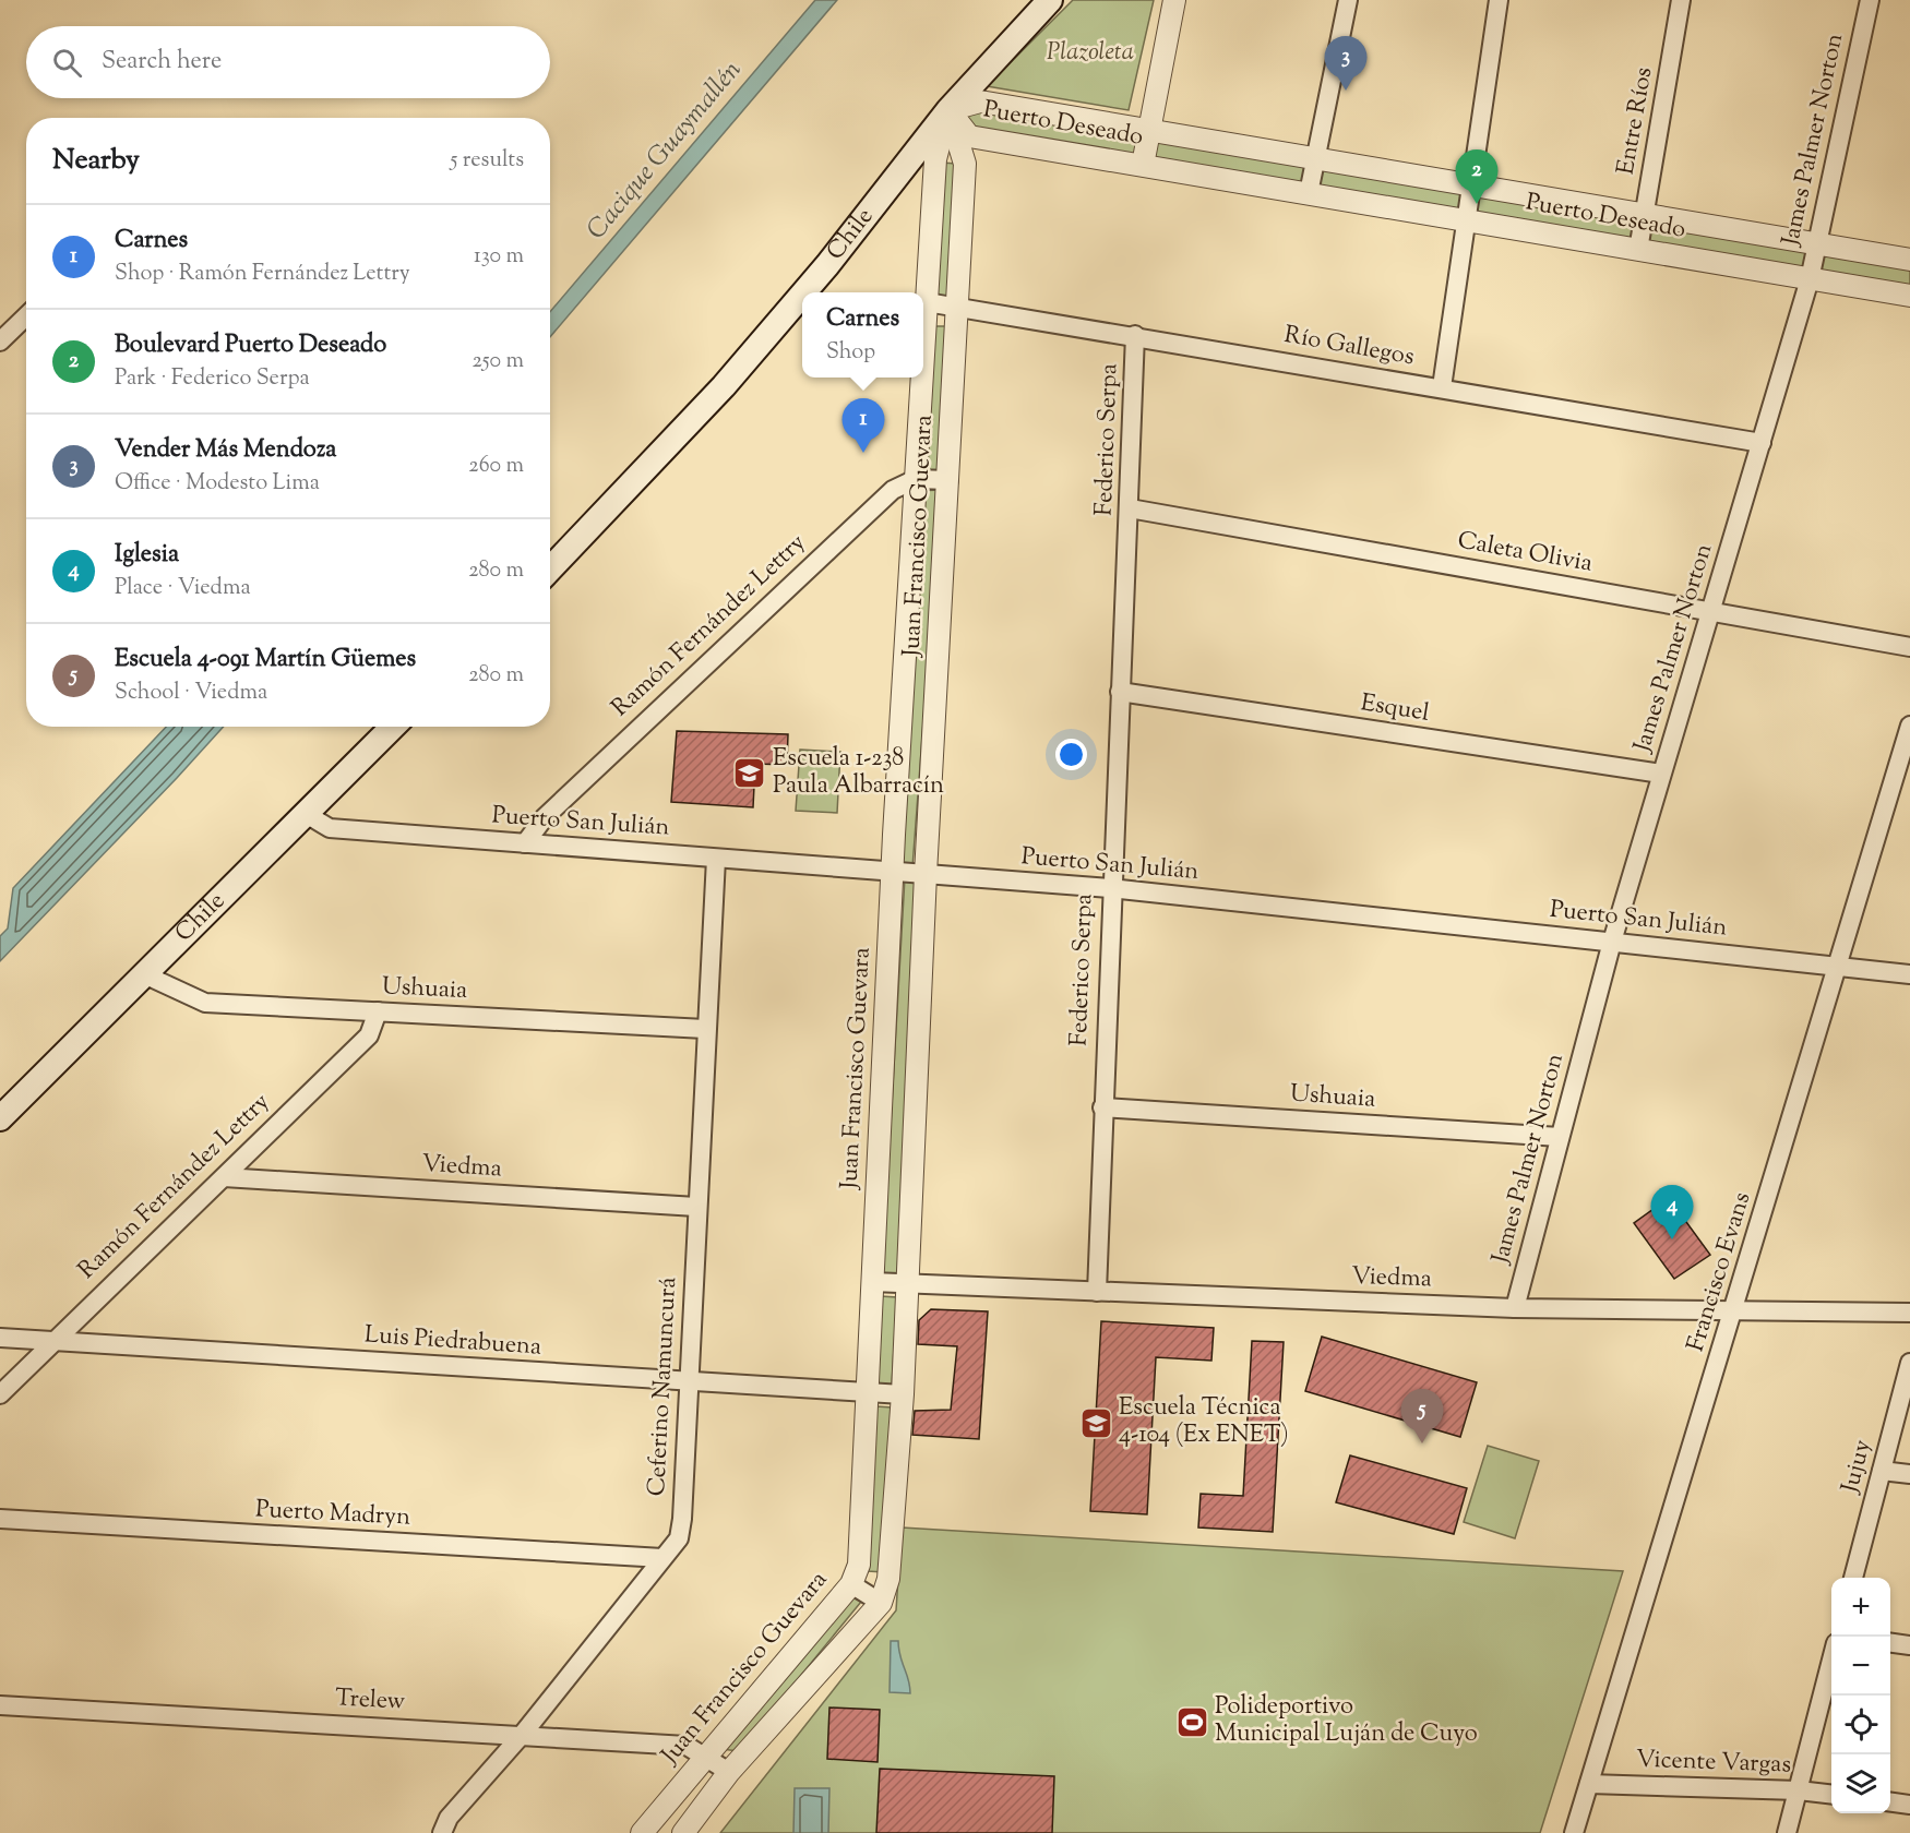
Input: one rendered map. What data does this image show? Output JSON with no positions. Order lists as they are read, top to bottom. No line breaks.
{"streets":{"main road":["Chile"],"street":["Entre Ríos","Puerto Deseado","James Palmer Norton","Río Gallegos","Federico Serpa","Juan Francisco Guevara","Caleta Olivia","Ramón Fernández Lettry","Esquel","Puerto San Julián","Ushuaia","Viedma","Francisco Evans","Luis Piedrabuena","Ceferino Namuncurá","Jujuy","Puerto Madryn","Trelew","Vicente Vargas"]},"crossings":[["Entre Ríos","Puerto Deseado"],["Puerto Deseado","James Palmer Norton"],["Puerto Deseado","Chile"],["Puerto Deseado","Juan Francisco Guevara"],["James Palmer Norton","Río Gallegos"],["James Palmer Norton","Caleta Olivia"],["James Palmer Norton","Esquel"],["James Palmer Norton","Puerto San Julián"],["James Palmer Norton","Ushuaia"],["James Palmer Norton","Viedma"],["Chile","Juan Francisco Guevara"],["Chile","Puerto San Julián"],["Chile","Ushuaia"],["Río Gallegos","Federico Serpa"],["Río Gallegos","Juan Francisco Guevara"],["Federico Serpa","Caleta Olivia"],["Federico Serpa","Esquel"],["Federico Serpa","Puerto San Julián"],["Federico Serpa","Ushuaia"],["Federico Serpa","Viedma"],["Juan Francisco Guevara","Ramón Fernández Lettry"],["Juan Francisco Guevara","Puerto San Julián"],["Juan Francisco Guevara","Viedma"],["Juan Francisco Guevara","Luis Piedrabuena"],["Juan Francisco Guevara","Trelew"],["Ramón Fernández Lettry","Puerto San Julián"],["Ramón Fernández Lettry","Ushuaia"],["Ramón Fernández Lettry","Viedma"],["Ramón Fernández Lettry","Luis Piedrabuena"],["Puerto San Julián","Francisco Evans"],["Puerto San Julián","Ceferino Namuncurá"],["Ushuaia","Ceferino Namuncurá"],["Viedma","Francisco Evans"],["Viedma","Ceferino Namuncurá"],["Francisco Evans","Vicente Vargas"],["Luis Piedrabuena","Ceferino Namuncurá"],["Ceferino Namuncurá","Puerto Madryn"],["Ceferino Namuncurá","Trelew"]],"water":["Cacique Guaymallén"],"parks":["Plazoleta"],"places":{"school or university":["Escuela 1-238 Paula Albarracín","Escuela Técnica 4-104 (Ex ENET)"],"sports":["Polideportivo Municipal Luján de Cuyo"]},"page":{"search":"Search here","pins":["3","2","1","4","5"],"heading":["Nearby","5 results"],"list":[{"mark":"1","name":"Carnes","note":"Shop · Ramón Fernández Lettry","value":"130 m"},{"mark":"2","name":"Boulevard Puerto Deseado","note":"Park · Federico Serpa","value":"250 m"},{"mark":"3","name":"Vender Más Mendoza","note":"Office · Modesto Lima","value":"260 m"},{"mark":"4","name":"Iglesia","note":"Place · Viedma","value":"280 m"},{"mark":"5","name":"Escuela 4-091 Martín Güemes","note":"School · Viedma","value":"280 m"}],"popup":["Carnes","Shop"],"map_buttons":["+","−"]}}
